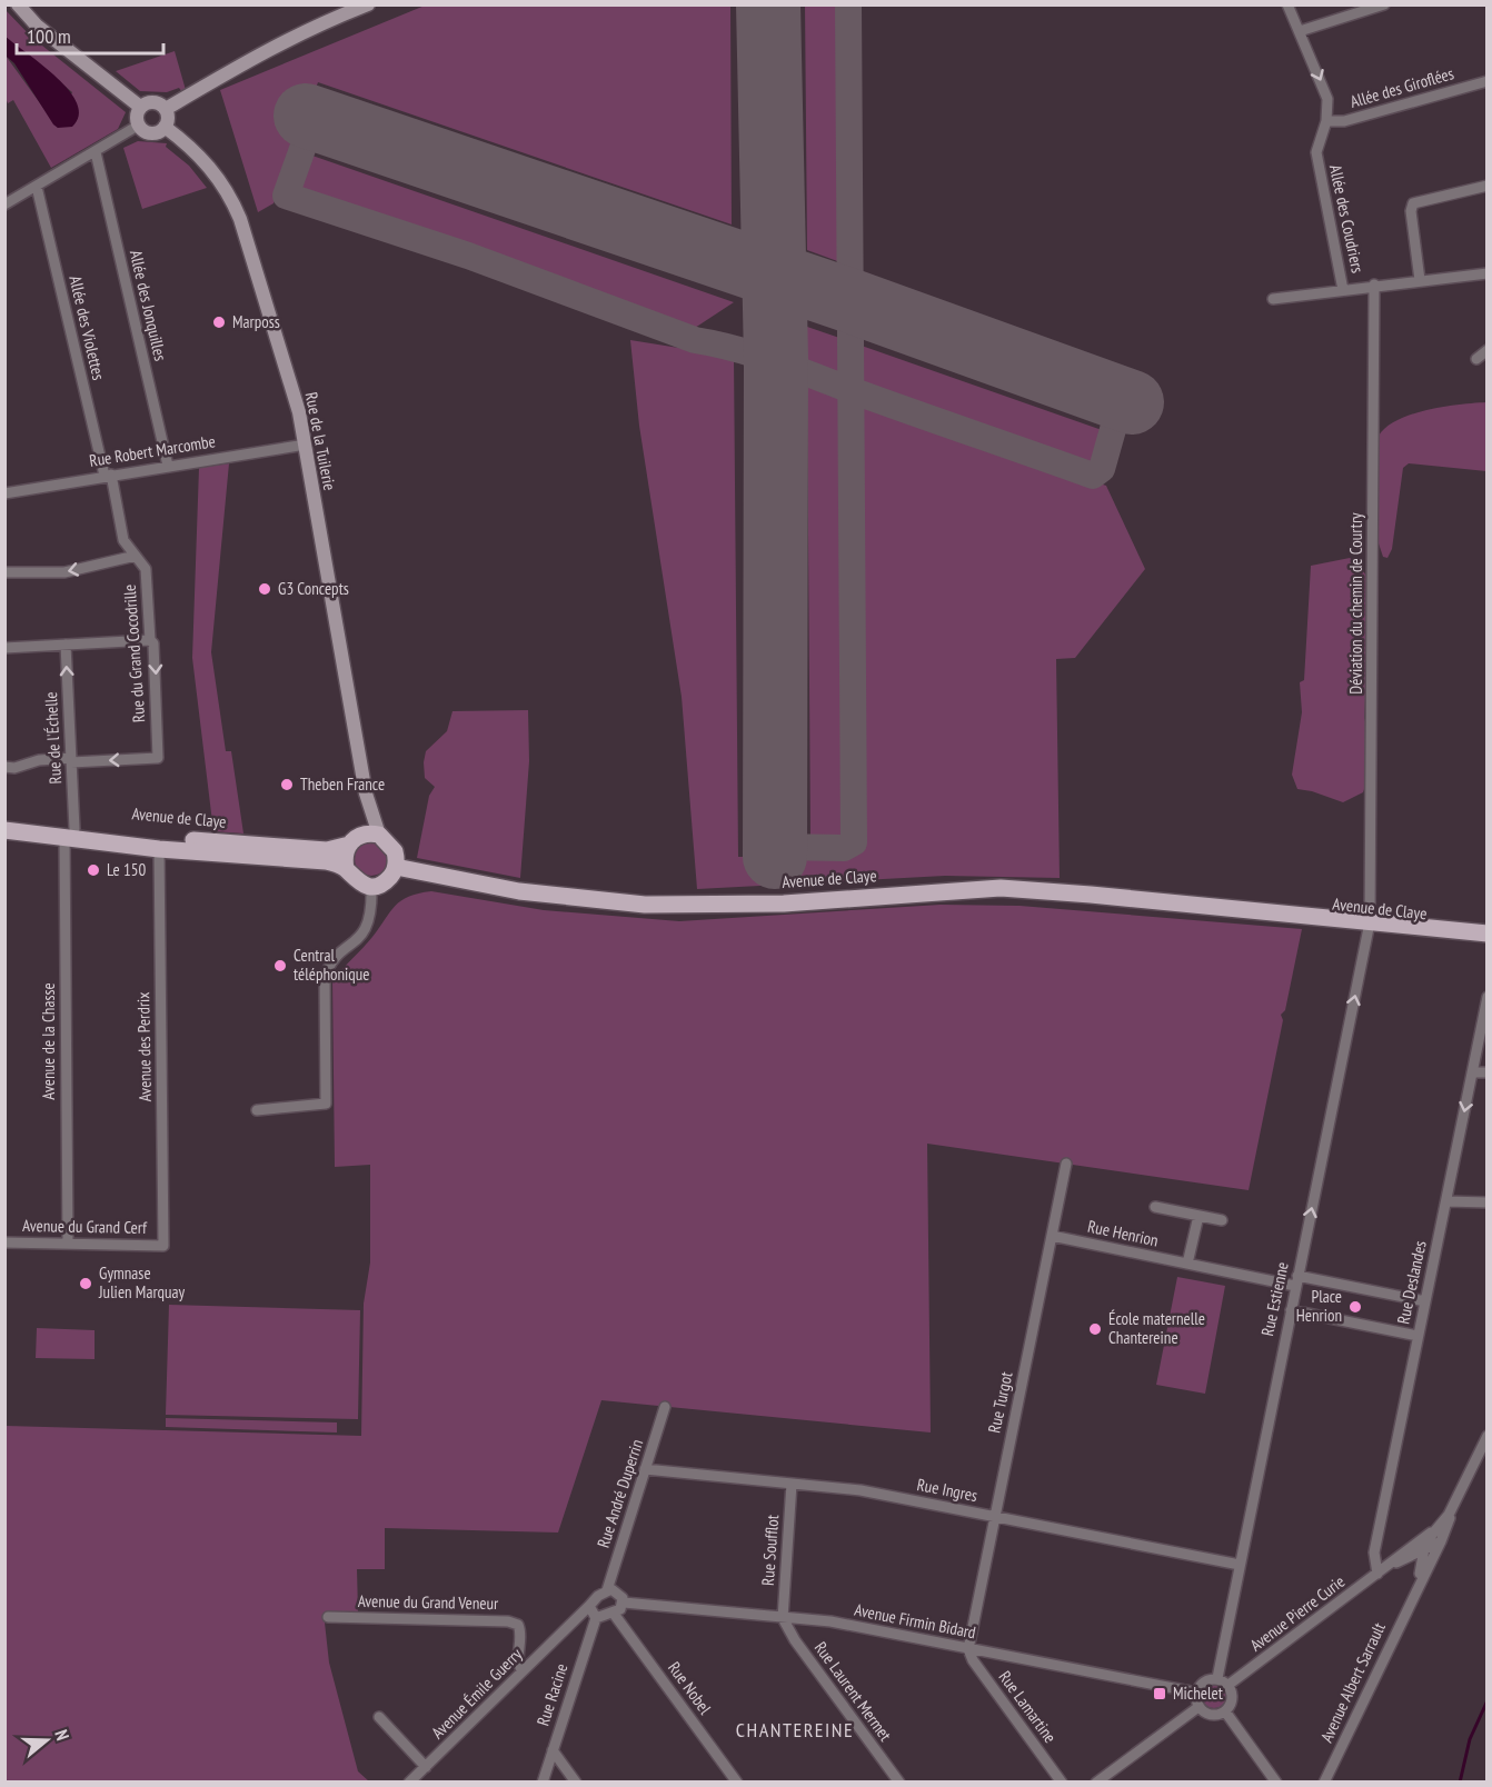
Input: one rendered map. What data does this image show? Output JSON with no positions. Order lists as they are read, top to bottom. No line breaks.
{"streets":{"main road":["Avenue de Claye"],"street":["Allée des Giroflées","Allée des Coudriers","Allée des Jonquilles","Allée des Violettes","Rue de la Tuilerie","Rue Robert Marcombe","Déviation du chemin de Courtry","Rue du Grand Cocodrille","Rue de l'Échelle","Avenue de la Chasse","Avenue des Perdrix","Avenue du Grand Cerf","Rue Henrion","Rue Deslandes","Rue Estienne","Rue Turgot","Rue Ingres","Rue André Duperrin","Rue Soufflot","Avenue du Grand Veneur","Avenue Pierre Curie","Avenue Firmin Bidard","Avenue Albert Sarrault","Rue Nobel","Rue Laurent Mermet","Avenue Émile Guerry","Rue Racine","Rue Lamartine"]},"crossings":[["Allée des Giroflées","Allée des Coudriers"],["Allée des Jonquilles","Rue Robert Marcombe"],["Allée des Violettes","Rue Robert Marcombe"],["Allée des Violettes","Rue du Grand Cocodrille"],["Rue de la Tuilerie","Rue Robert Marcombe"],["Rue de la Tuilerie","Avenue de Claye"],["Rue Robert Marcombe","Rue du Grand Cocodrille"],["Déviation du chemin de Courtry","Avenue de Claye"],["Déviation du chemin de Courtry","Rue Estienne"],["Rue du Grand Cocodrille","Rue de l'Échelle"],["Rue de l'Échelle","Avenue de Claye"],["Rue de l'Échelle","Avenue de la Chasse"],["Avenue de Claye","Avenue de la Chasse"],["Avenue de Claye","Avenue des Perdrix"],["Avenue de Claye","Rue Estienne"],["Avenue de la Chasse","Avenue du Grand Cerf"],["Avenue des Perdrix","Avenue du Grand Cerf"],["Rue Henrion","Rue Estienne"],["Rue Henrion","Rue Turgot"],["Rue Deslandes","Avenue Pierre Curie"],["Rue Estienne","Rue Ingres"],["Rue Estienne","Avenue Pierre Curie"],["Rue Estienne","Avenue Firmin Bidard"],["Rue Turgot","Rue Ingres"],["Rue Turgot","Avenue Firmin Bidard"],["Rue Turgot","Rue Lamartine"],["Rue Ingres","Rue André Duperrin"],["Rue Ingres","Rue Soufflot"],["Rue André Duperrin","Avenue Émile Guerry"],["Rue Soufflot","Avenue Firmin Bidard"],["Rue Soufflot","Rue Laurent Mermet"],["Avenue du Grand Veneur","Avenue Émile Guerry"],["Avenue Pierre Curie","Avenue Firmin Bidard"],["Avenue Pierre Curie","Avenue Albert Sarrault"],["Avenue Firmin Bidard","Rue Laurent Mermet"],["Avenue Firmin Bidard","Rue Lamartine"],["Avenue Émile Guerry","Rue Racine"]],"one_way":["Rue de l'Échelle","Rue Estienne"],"districts":["CHANTEREINE"],"places":{"other":["Marposs","G3 Concepts","Theben France","Le 150","Central téléphonique","Gymnase Julien Marquay","Place Henrion","École maternelle Chantereine"],"transit":["Michelet"]},"scale_bar":"100 m","north":"right"}
